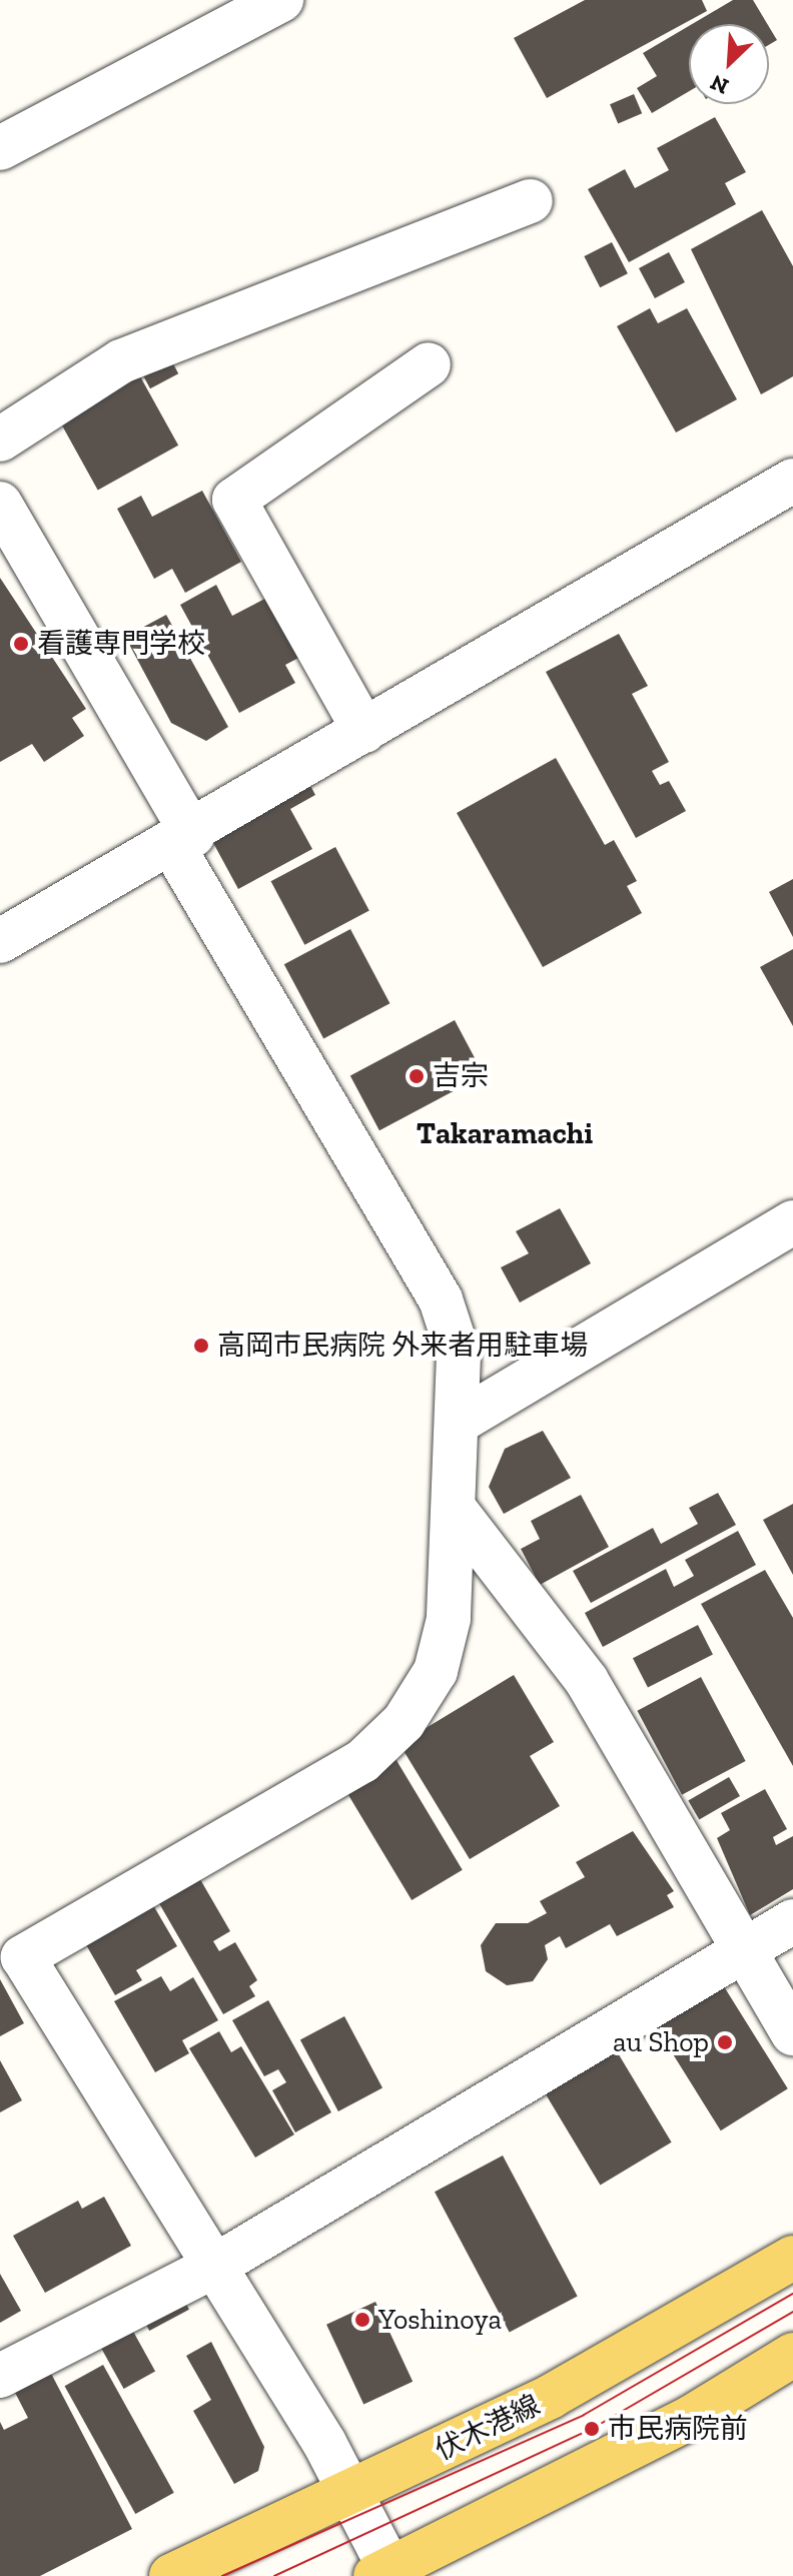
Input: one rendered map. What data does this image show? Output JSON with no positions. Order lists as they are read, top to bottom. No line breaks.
{"streets":{"main road":["伏木港線"]},"districts":["Takaramachi"],"places":["看護専門学校","吉宗","高岡市民病院 外来者用駐車場","au Shop","Yoshinoya","市民病院前"],"north":"bottom left"}
